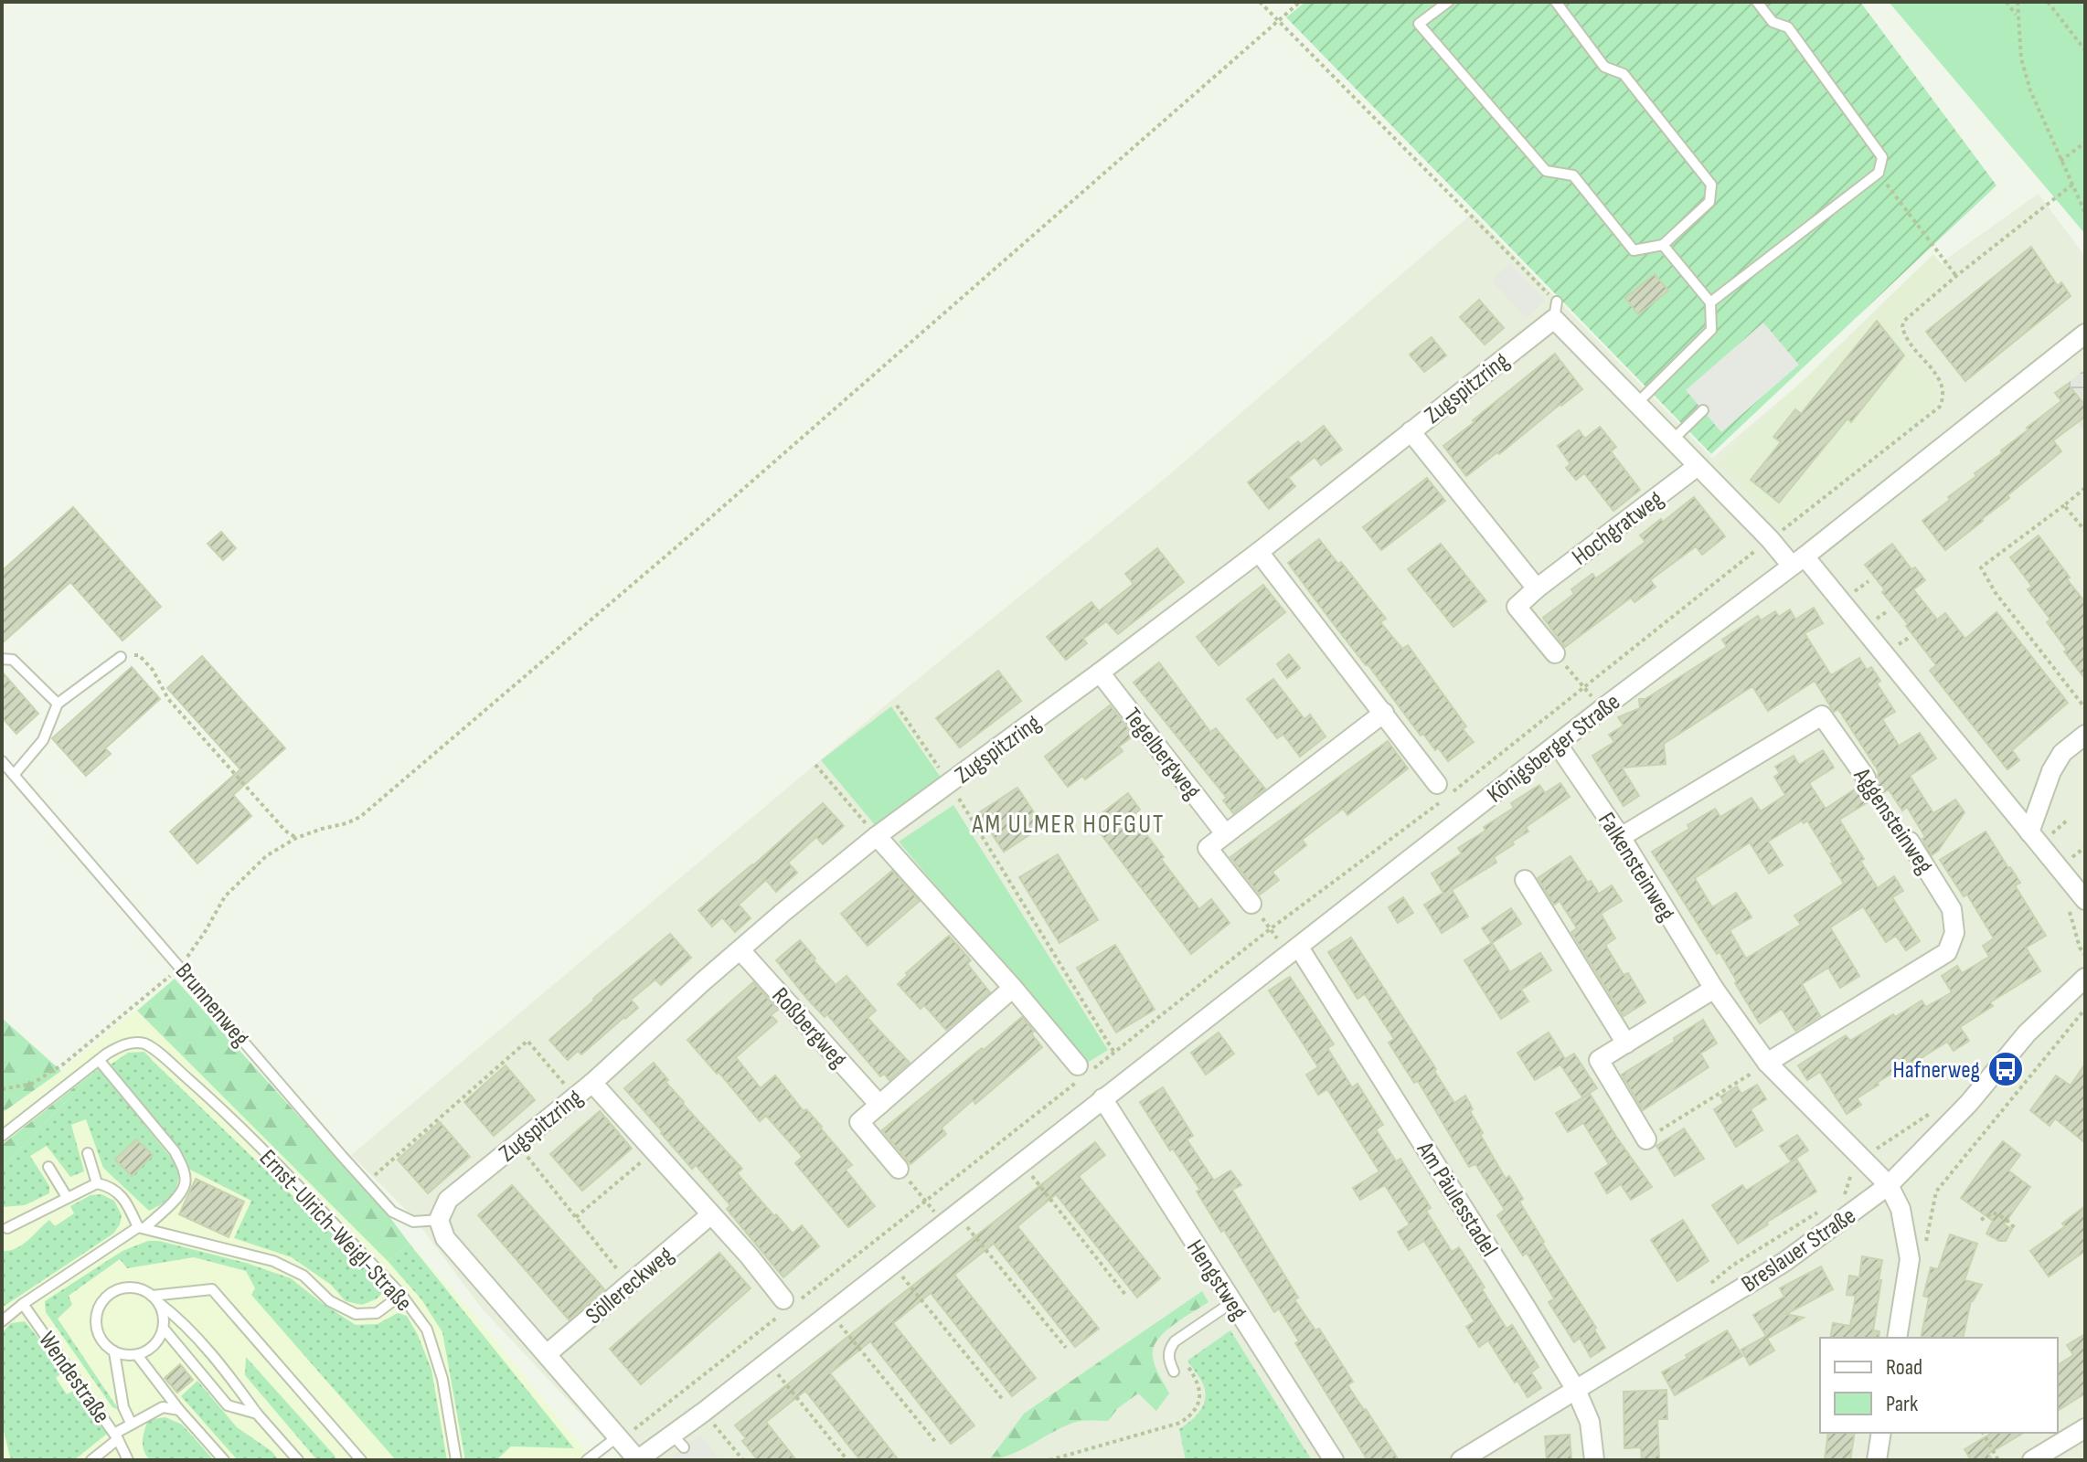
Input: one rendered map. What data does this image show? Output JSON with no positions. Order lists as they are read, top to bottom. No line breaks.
{"streets":{"street":["Zugspitzring","Hochgratweg","Königsberger Straße","Tegelbergweg","Aggensteinweg","Falkensteinweg","Roßbergweg","Am Päulesstadel","Breslauer Straße","Hengstweg","Söllereckweg"],"lane":["Brunnenweg","Ernst-Ulrich-Weigl-Straße","Wendestraße"]},"crossings":[["Zugspitzring","Tegelbergweg"],["Zugspitzring","Brunnenweg"],["Zugspitzring","Roßbergweg"],["Königsberger Straße","Falkensteinweg"],["Königsberger Straße","Am Päulesstadel"],["Königsberger Straße","Hengstweg"],["Aggensteinweg","Falkensteinweg"],["Falkensteinweg","Breslauer Straße"],["Am Päulesstadel","Breslauer Straße"]],"districts":["AM ULMER HOFGUT"],"places":{"bus stop":["Hafnerweg"]},"legend":["Road","Park"]}
